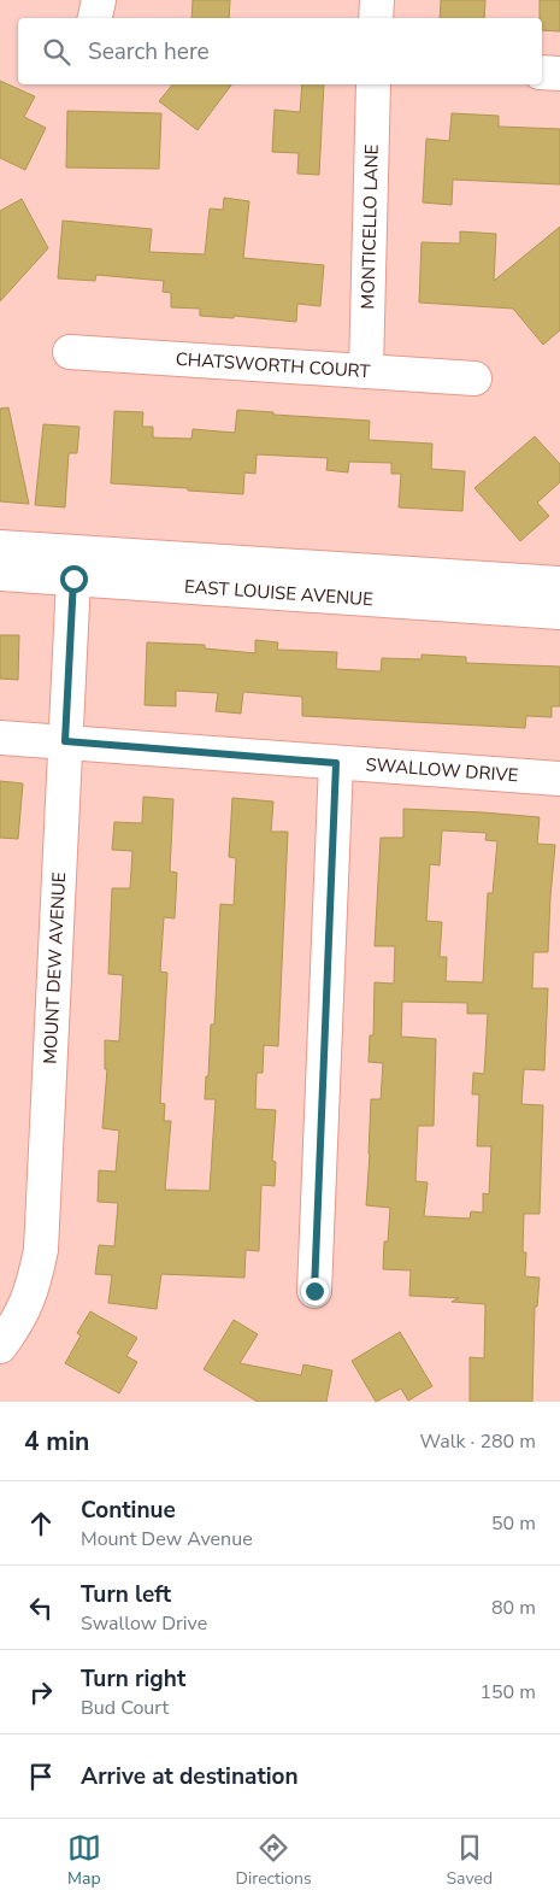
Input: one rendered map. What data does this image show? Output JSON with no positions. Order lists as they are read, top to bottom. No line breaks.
{"streets":{"street":["MONTICELLO LANE","CHATSWORTH COURT","EAST LOUISE AVENUE","SWALLOW DRIVE","MOUNT DEW AVENUE"]},"crossings":[["MONTICELLO LANE","CHATSWORTH COURT"],["EAST LOUISE AVENUE","MOUNT DEW AVENUE"],["SWALLOW DRIVE","MOUNT DEW AVENUE"]],"page":{"search":"Search here","heading":["4 min","Walk · 280 m"],"list":[["Continue","Mount Dew Avenue","50 m"],["Turn left","Swallow Drive","80 m"],["Turn right","Bud Court","150 m"],"Arrive at destination"],"nav":["Map","Directions","Saved"]}}
